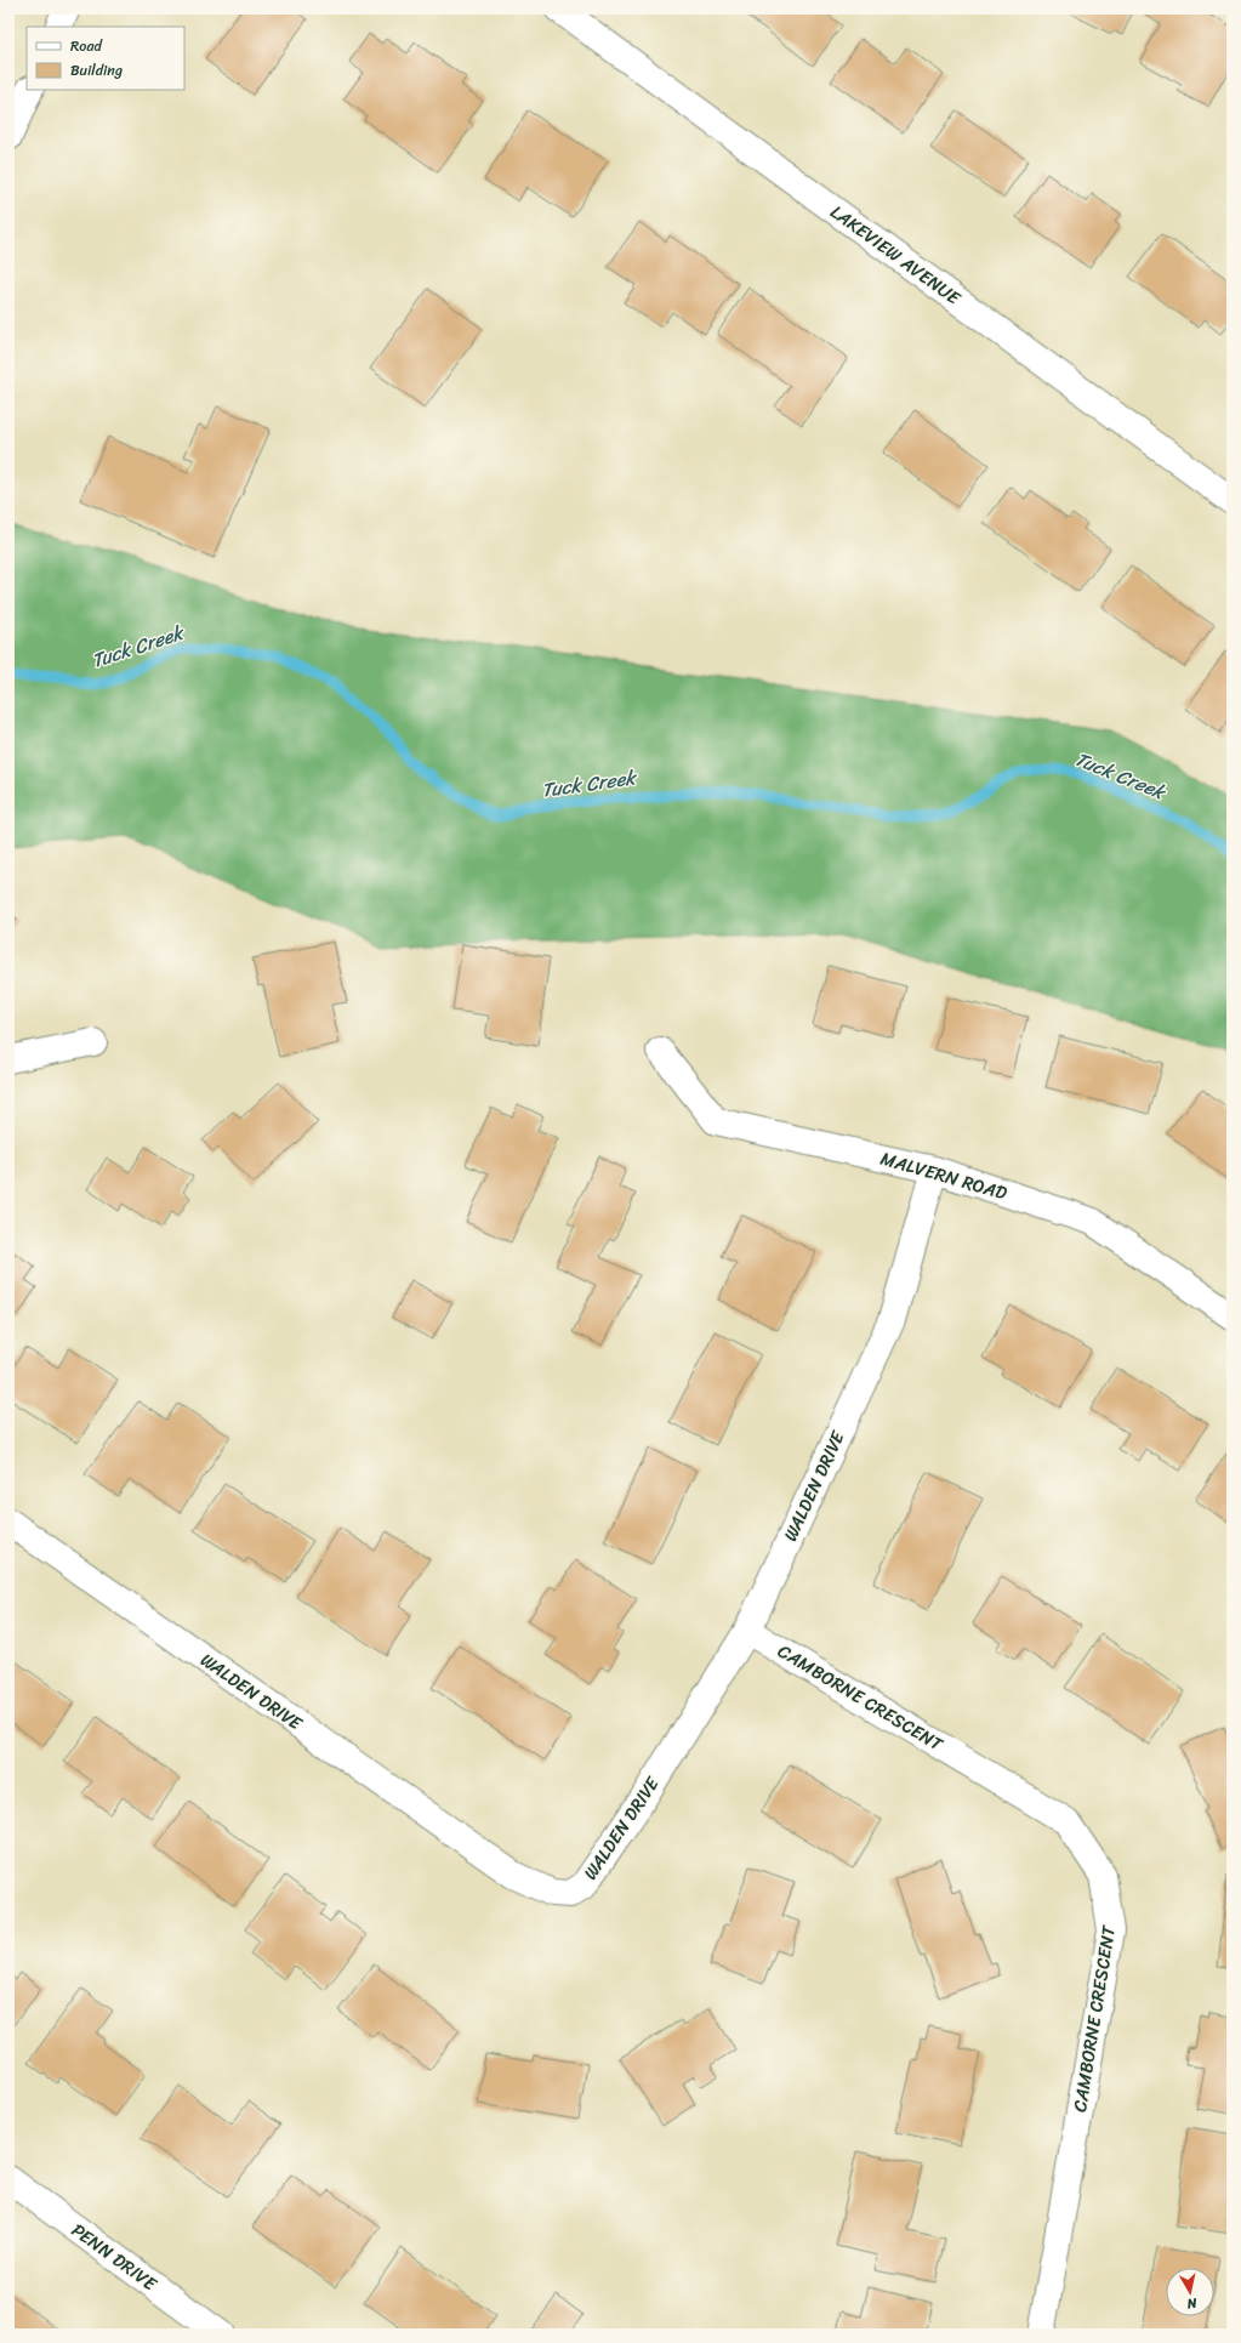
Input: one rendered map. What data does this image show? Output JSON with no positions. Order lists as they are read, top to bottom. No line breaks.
{"streets":{"street":["LAKEVIEW AVENUE","MALVERN ROAD","WALDEN DRIVE","CAMBORNE CRESCENT","PENN DRIVE"]},"crossings":[["MALVERN ROAD","WALDEN DRIVE"],["WALDEN DRIVE","CAMBORNE CRESCENT"]],"water":["Tuck Creek"],"legend":["Road","Building"],"north":"bottom"}
